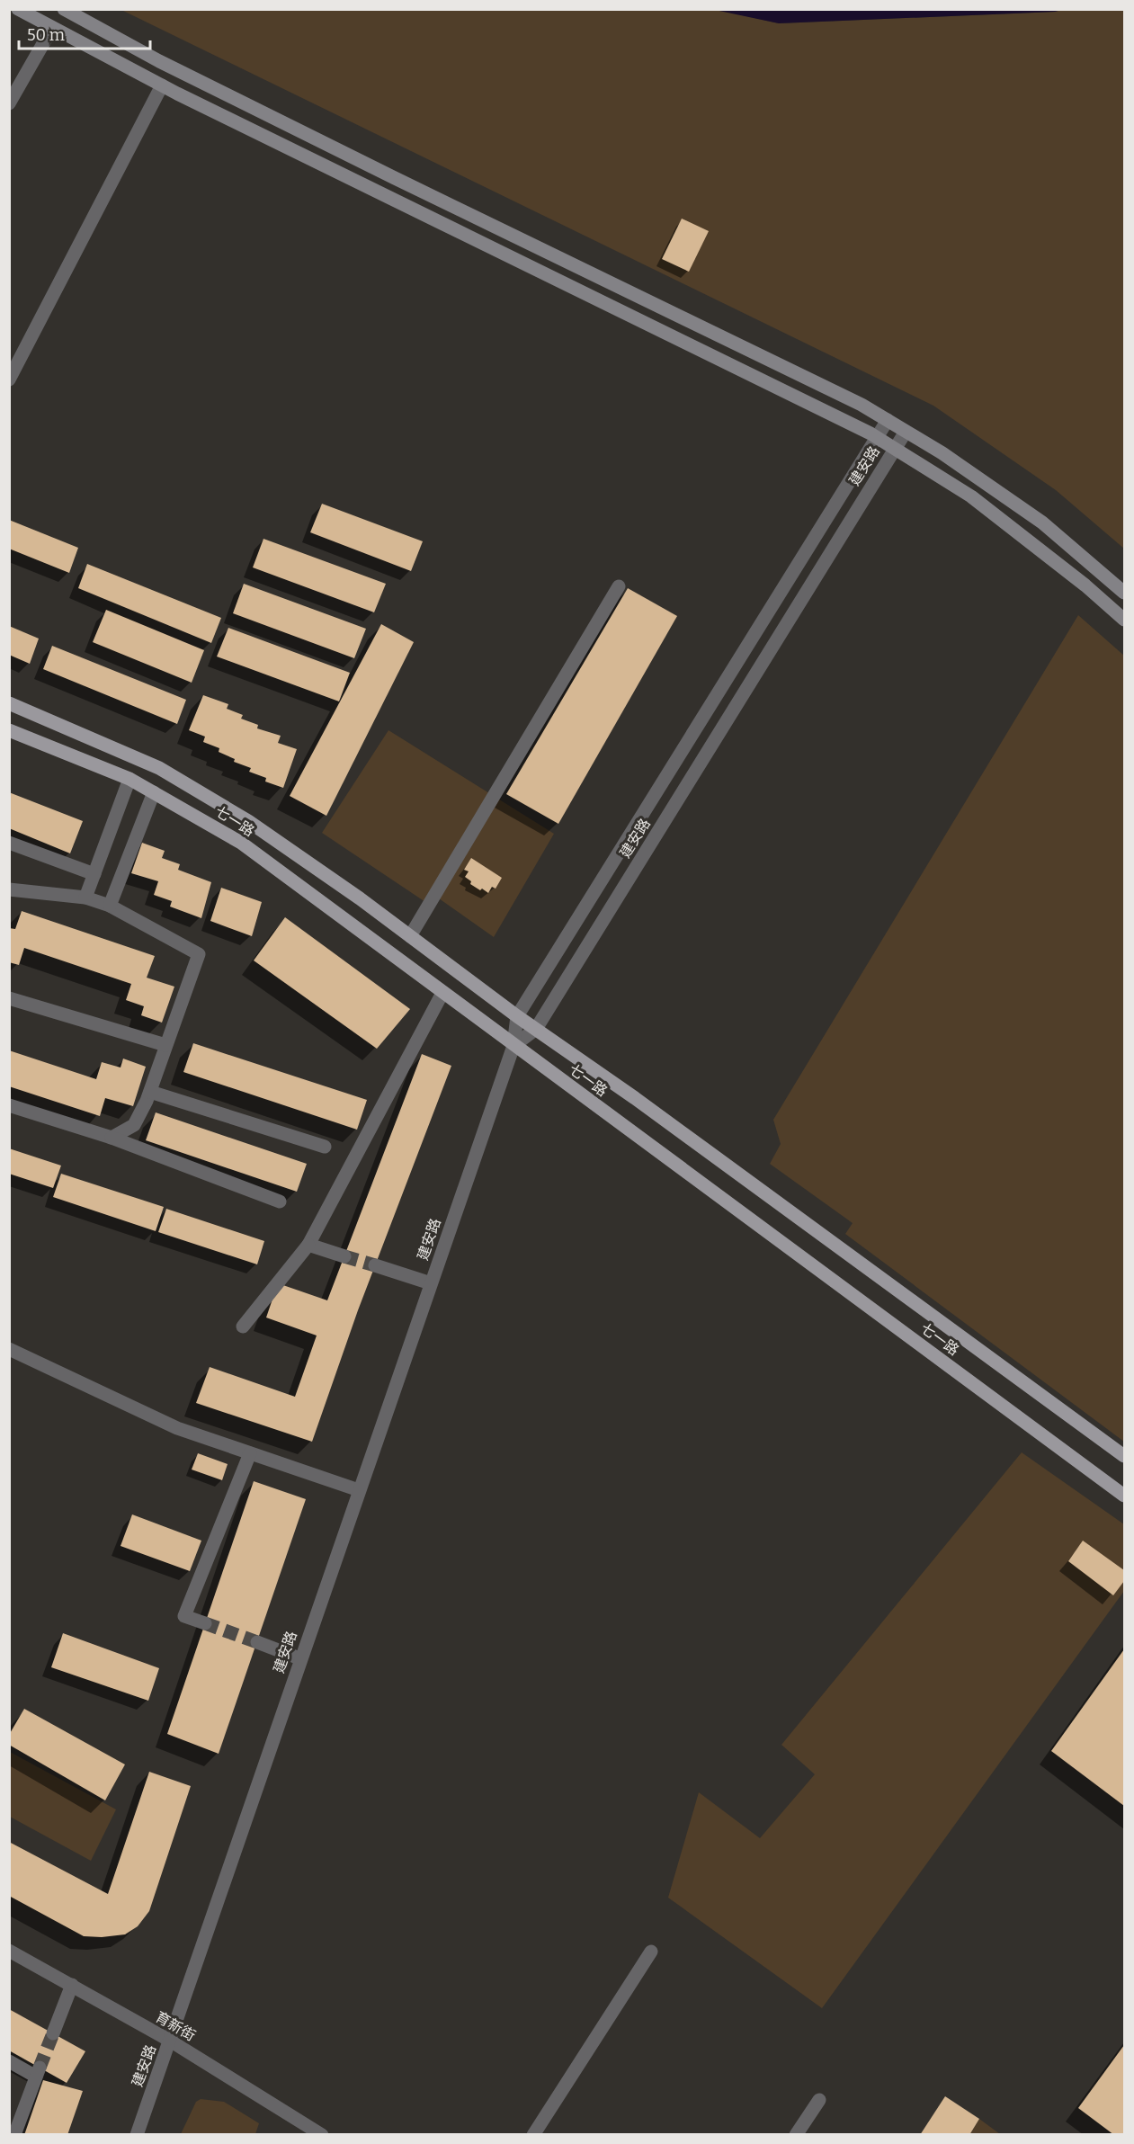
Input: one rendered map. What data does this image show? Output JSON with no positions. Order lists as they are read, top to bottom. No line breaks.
{"streets":{"main road":["七一路"],"street":["建安路","育新街"]},"crossings":[["建安路","七一路"],["建安路","育新街"]],"scale_bar":"50 m"}
